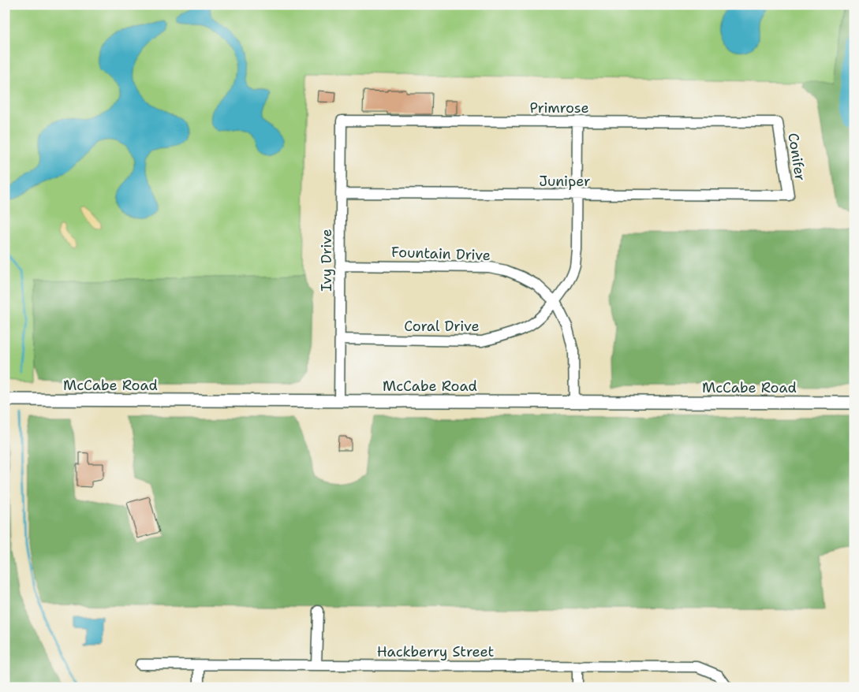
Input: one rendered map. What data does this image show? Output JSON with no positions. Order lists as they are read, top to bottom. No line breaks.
{"streets":{"street":["Primrose","Conifer","Juniper","Fountain Drive","Ivy Drive","Coral Drive","McCabe Road","Hackberry Street"]},"crossings":[["Primrose","Conifer"],["Primrose","Ivy Drive"],["Primrose","Coral Drive"],["Conifer","Juniper"],["Juniper","Ivy Drive"],["Juniper","Coral Drive"],["Fountain Drive","Ivy Drive"],["Fountain Drive","Coral Drive"],["Ivy Drive","Coral Drive"],["Ivy Drive","McCabe Road"]]}
